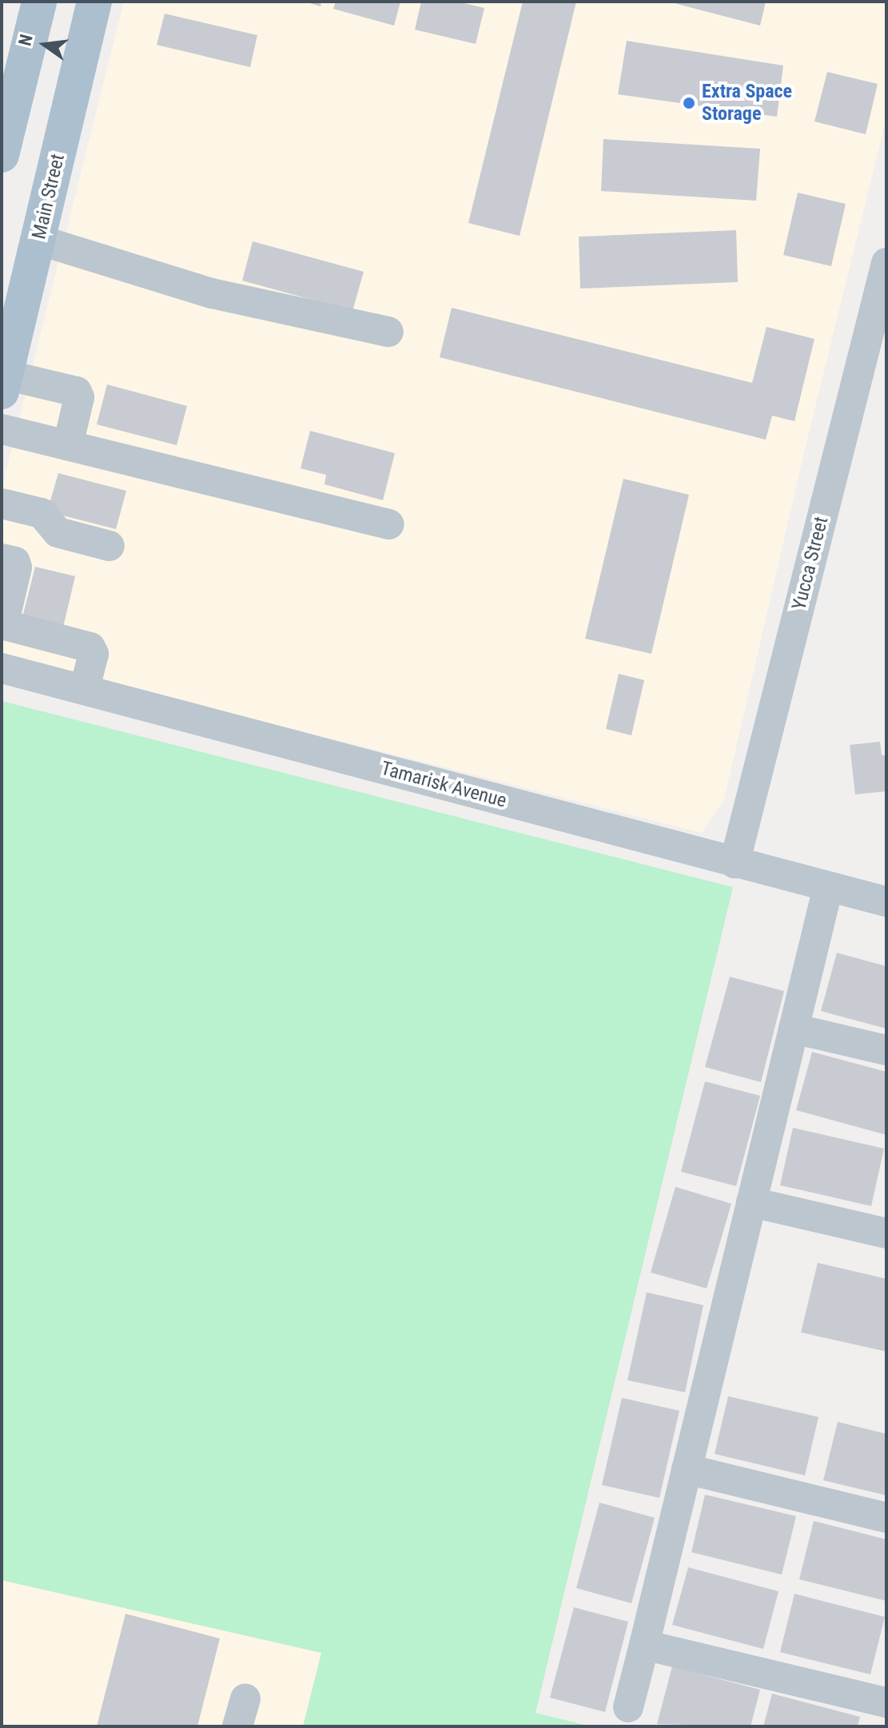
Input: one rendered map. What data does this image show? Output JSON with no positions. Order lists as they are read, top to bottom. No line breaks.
{"streets":{"main road":["Main Street"],"street":["Yucca Street","Tamarisk Avenue"]},"crossings":[["Yucca Street","Tamarisk Avenue"]],"places":["Extra Space Storage"],"north":"left"}
